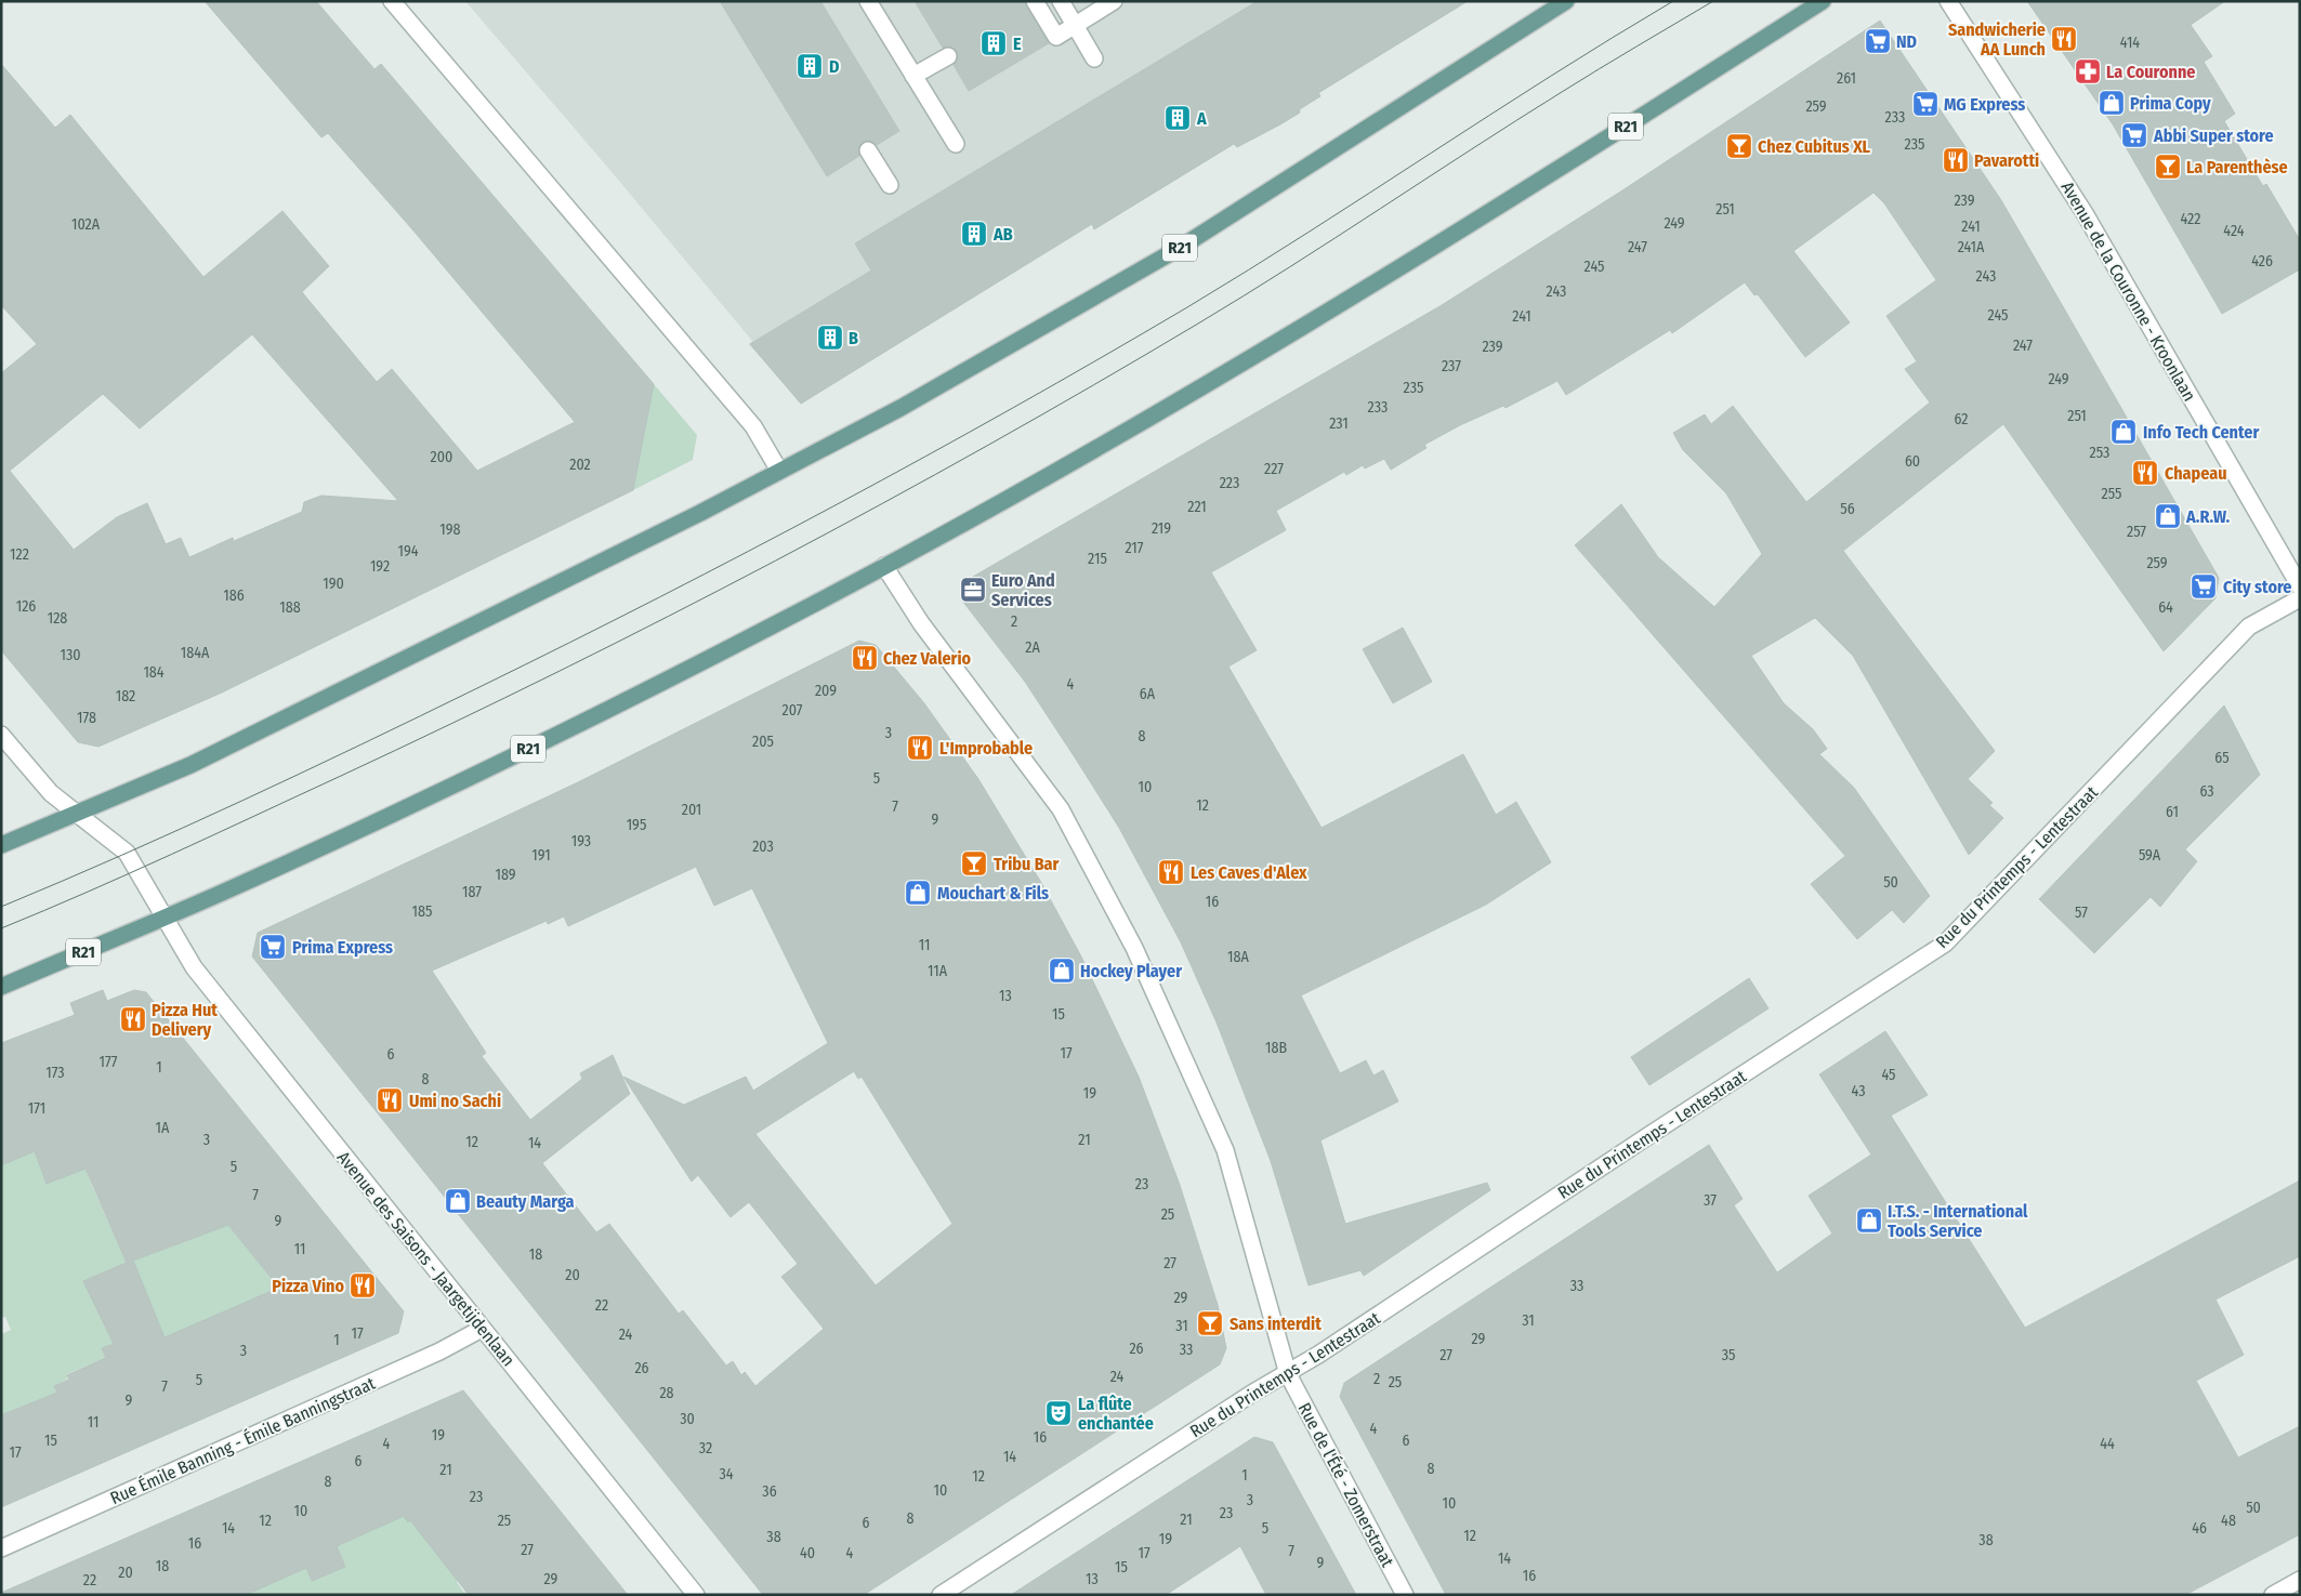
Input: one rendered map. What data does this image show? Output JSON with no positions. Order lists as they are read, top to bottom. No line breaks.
{"streets":{"main road":["R21"],"street":["Avenue de la Couronne - Kroonlaan","Rue du Printemps - Lentestraat","Avenue des Saisons - Jaargetijdenlaan","Rue Émile Banning - Émile Banningstraat","Rue de l'Été - Zomerstraat"]},"crossings":[["R21","Avenue des Saisons - Jaargetijdenlaan"],["R21","Rue de l'Été - Zomerstraat"],["Rue du Printemps - Lentestraat","Rue de l'Été - Zomerstraat"],["Avenue des Saisons - Jaargetijdenlaan","Rue Émile Banning - Émile Banningstraat"]],"places":{"restaurant":["Sandwicherie AA Lunch","Pavarotti","Chapeau","Chez Valerio","L'Improbable","Les Caves d'Alex","Pizza Hut Delivery","Umi no Sachi","Pizza Vino"],"supermarket":["ND","MG Express","Abbi Super store","City store","Prima Express"],"building":["E","D","A","AB","B"],"pharmacy":["La Couronne"],"shop":["Prima Copy","Info Tech Center","A.R.W.","Mouchart & Fils","Hockey Player","Beauty Marga","I.T.S. - International Tools Service"],"bar":["Chez Cubitus XL","La Parenthèse","Tribu Bar","Sans interdit"],"office":["Euro And Services"],"theatre":["La flûte enchantée"]},"house_numbers":["414","261","259","233","235","239","251","422","249","102A","241","424","247","241A","426","245","243","243","245","241","247","239","237","249","235","233","251","62","231","253","200","60","202","227","223","255","221","56","219","198","257","217","194","122","215","259","192","190","186","126","188","64","128","2","2A","184A","130","184","4","209","6A","182","207","178","3","8","205","65","5","10","63","12","7","201","61","9","195","193","203","191","59A","189","50","187","16","185","57","11","18A","11A","13","15","18B","17","6","177","1","173","45","8","43","19","171","1A","3","21","12","14","5","23","7","37","25","9","11","18","27","20","33","29","22","31","31","17","24","29","1","26","33","3","27","35","26","24","2","5","25","7","28","9","30","11","4","19","16","15","6","4","44","32","17","14","6","8","21","34","1","12","8","10","36","23","3","10","50","10","23","8","21","12","25","48","6","14","5","46","12","38","19","38","16","27","7","40","4","17","14","9","18","15","20","16","29","13","22"]}
